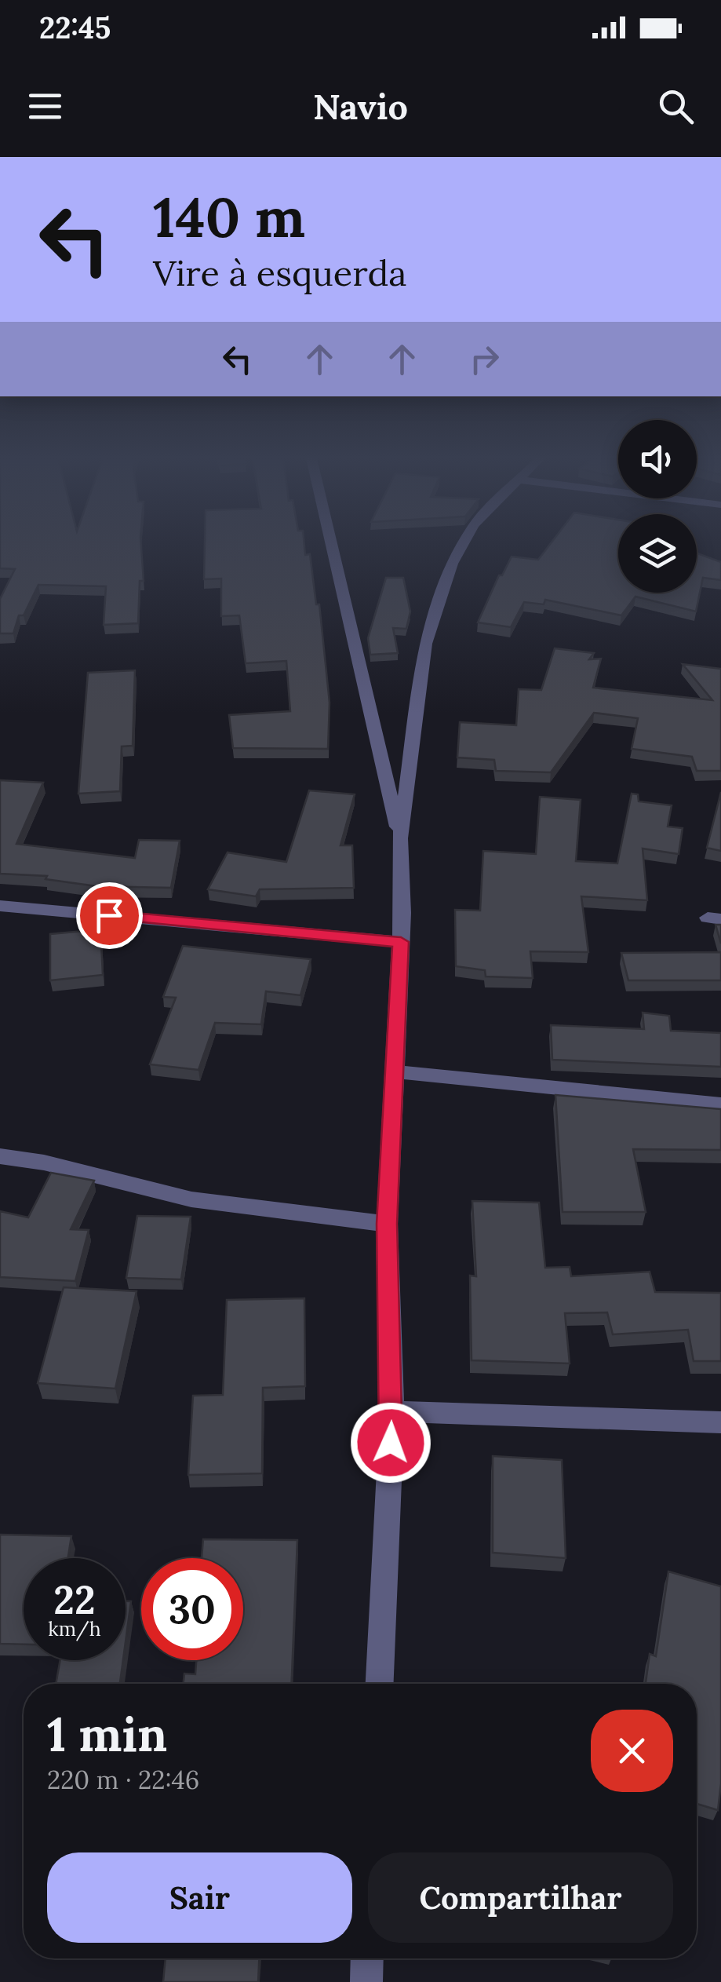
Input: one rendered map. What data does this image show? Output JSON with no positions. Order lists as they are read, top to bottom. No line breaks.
{"page":{"status":"22:45","header":"Navio","turn":["140 m","Vire à esquerda"],"speed":"22 km/h","limit":"30","heading":["1 min","220 m · 22:46"],"buttons":["Sair","Compartilhar"]}}
